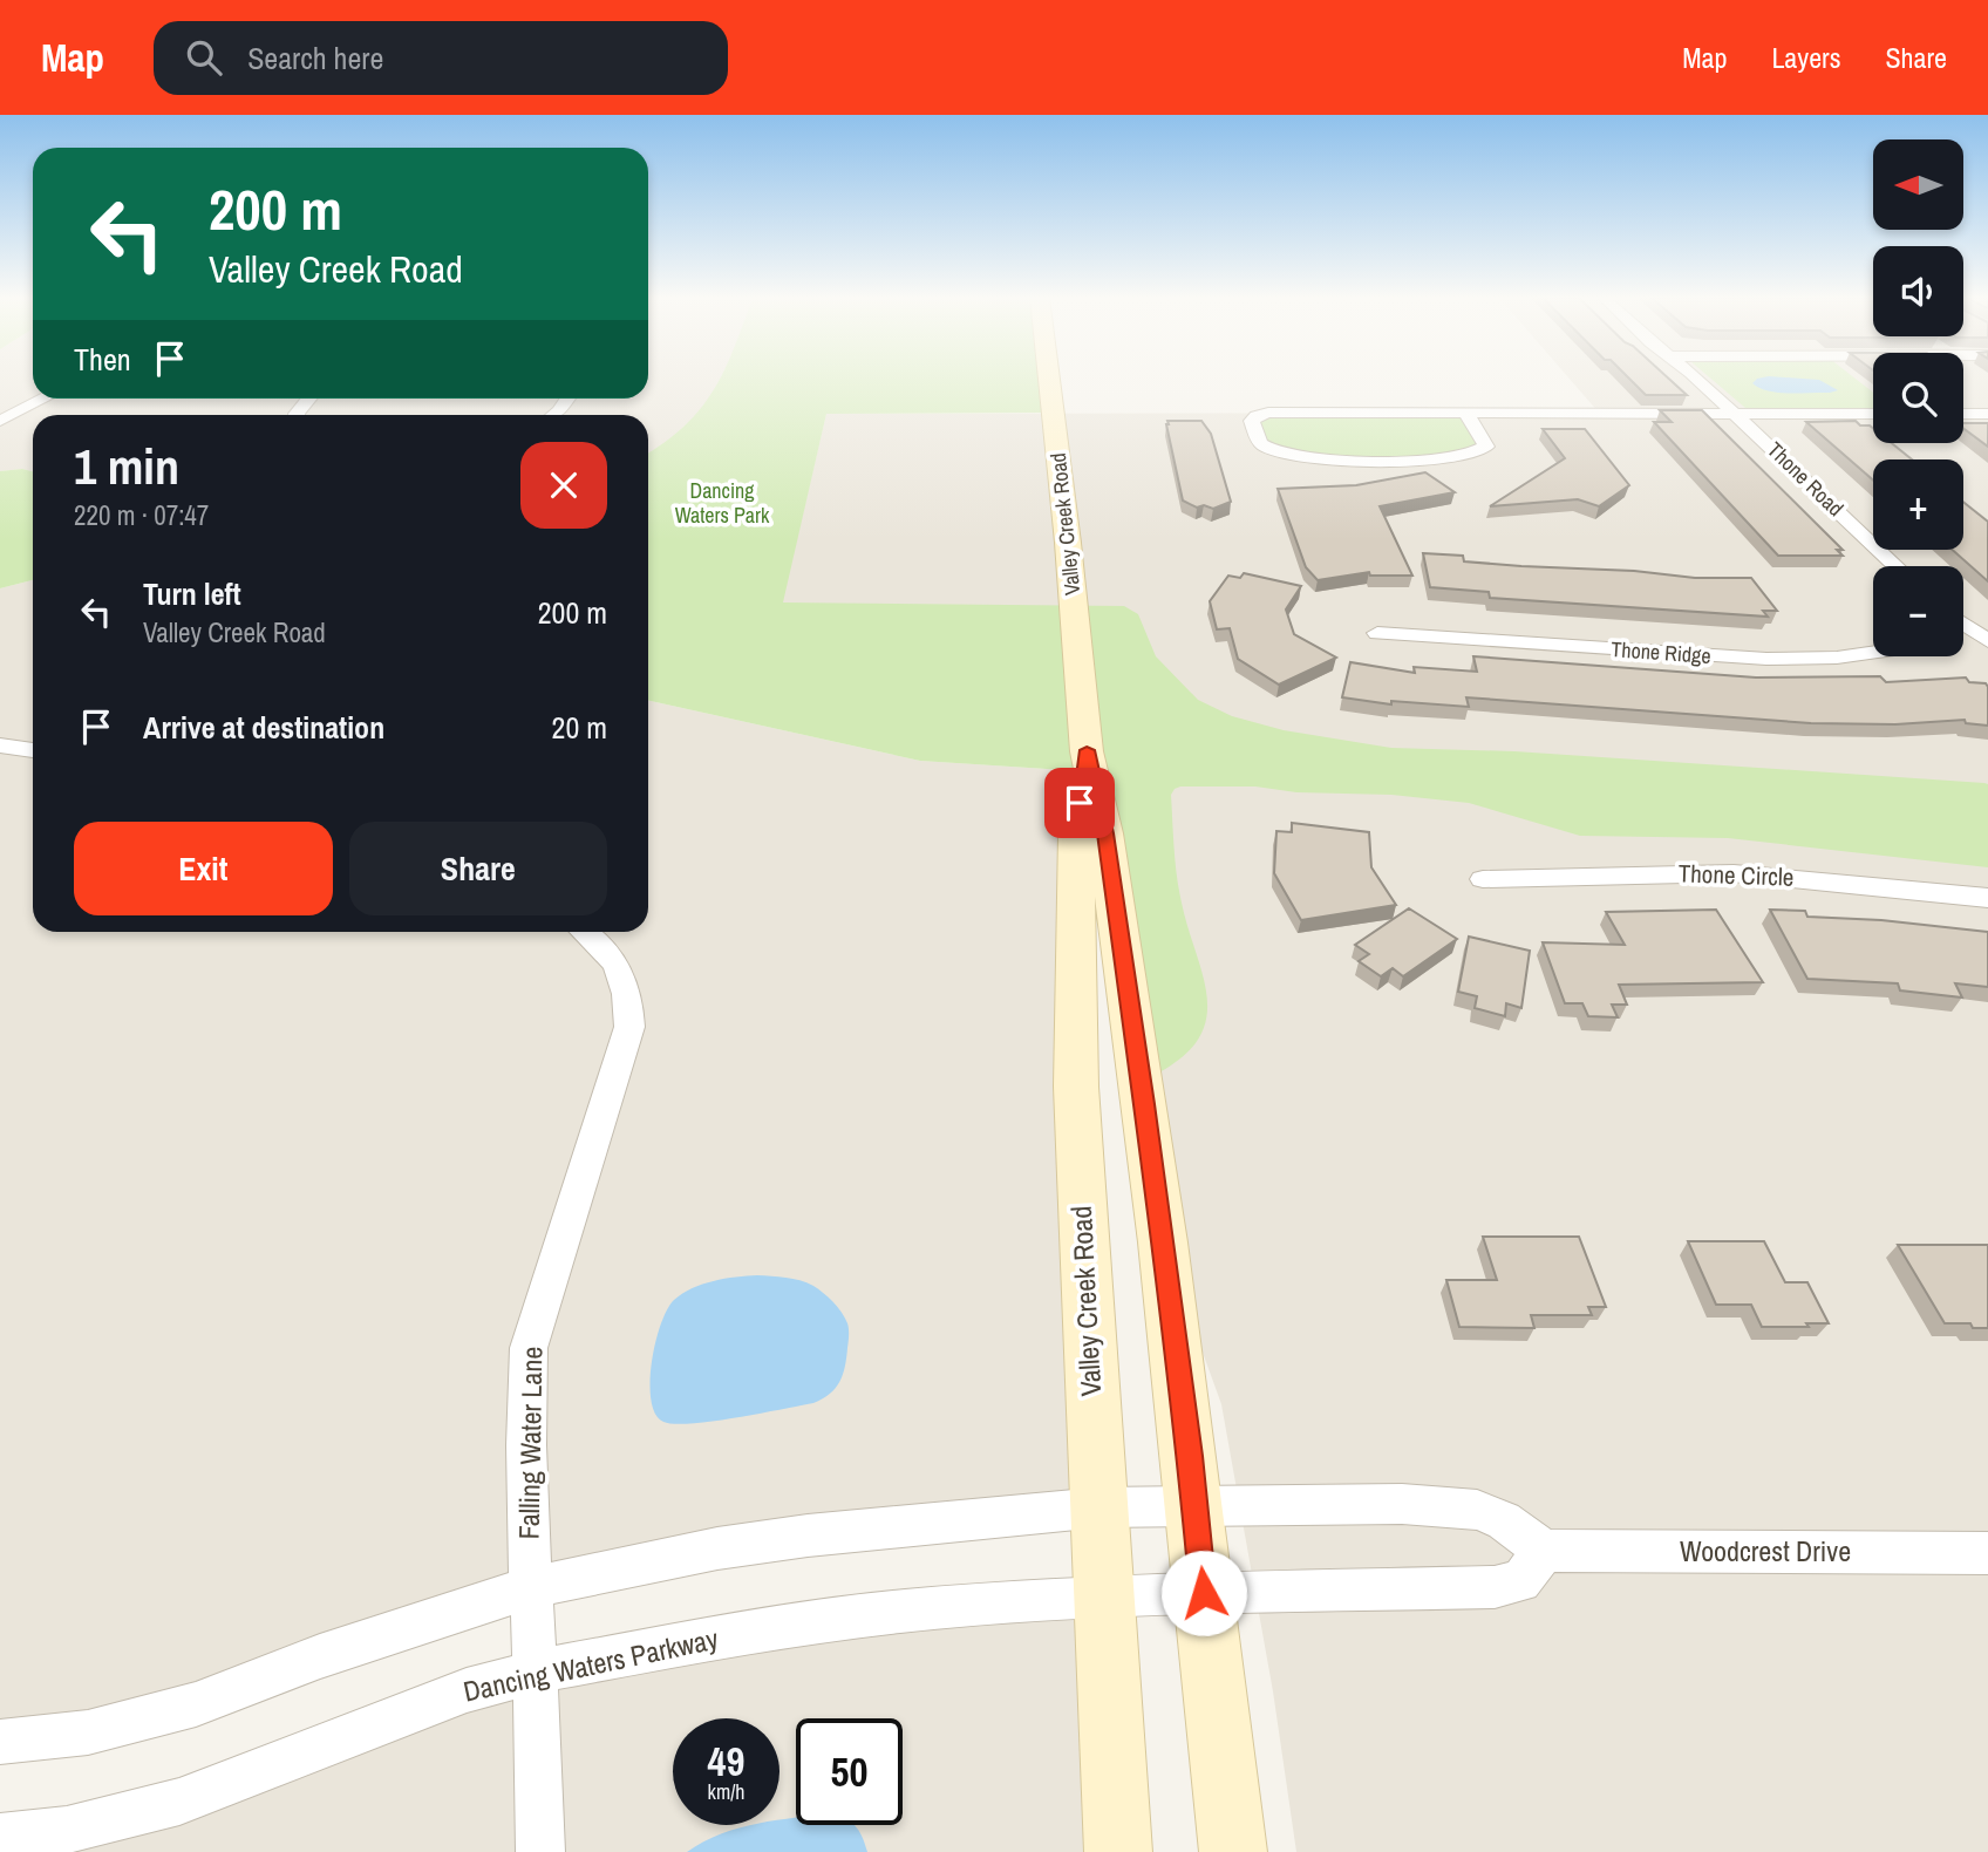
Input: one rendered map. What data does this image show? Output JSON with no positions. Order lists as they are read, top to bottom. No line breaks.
{"streets":{"main road":["Valley Creek Road"],"street":["Thone Road","Thone Ridge","Thone Circle","Falling Water Lane","Woodcrest Drive","Dancing Waters Parkway"]},"crossings":[["Valley Creek Road","Dancing Waters Parkway"],["Falling Water Lane","Dancing Waters Parkway"]],"parks":["Dancing Waters Park"],"north":"left","page":{"header":"Map","search":"Search here","nav":["Map","Layers","Share"],"map_buttons":["+","−"],"turn":["200 m","Valley Creek Road"],"then":"Then","heading":["1 min","220 m · 07:47"],"list":[{"name":"Turn left","note":"Valley Creek Road","value":"200 m"},{"name":"Arrive at destination","value":"20 m"}],"buttons":["Exit","Share"],"speed":"49 km/h","limit":"50"}}
